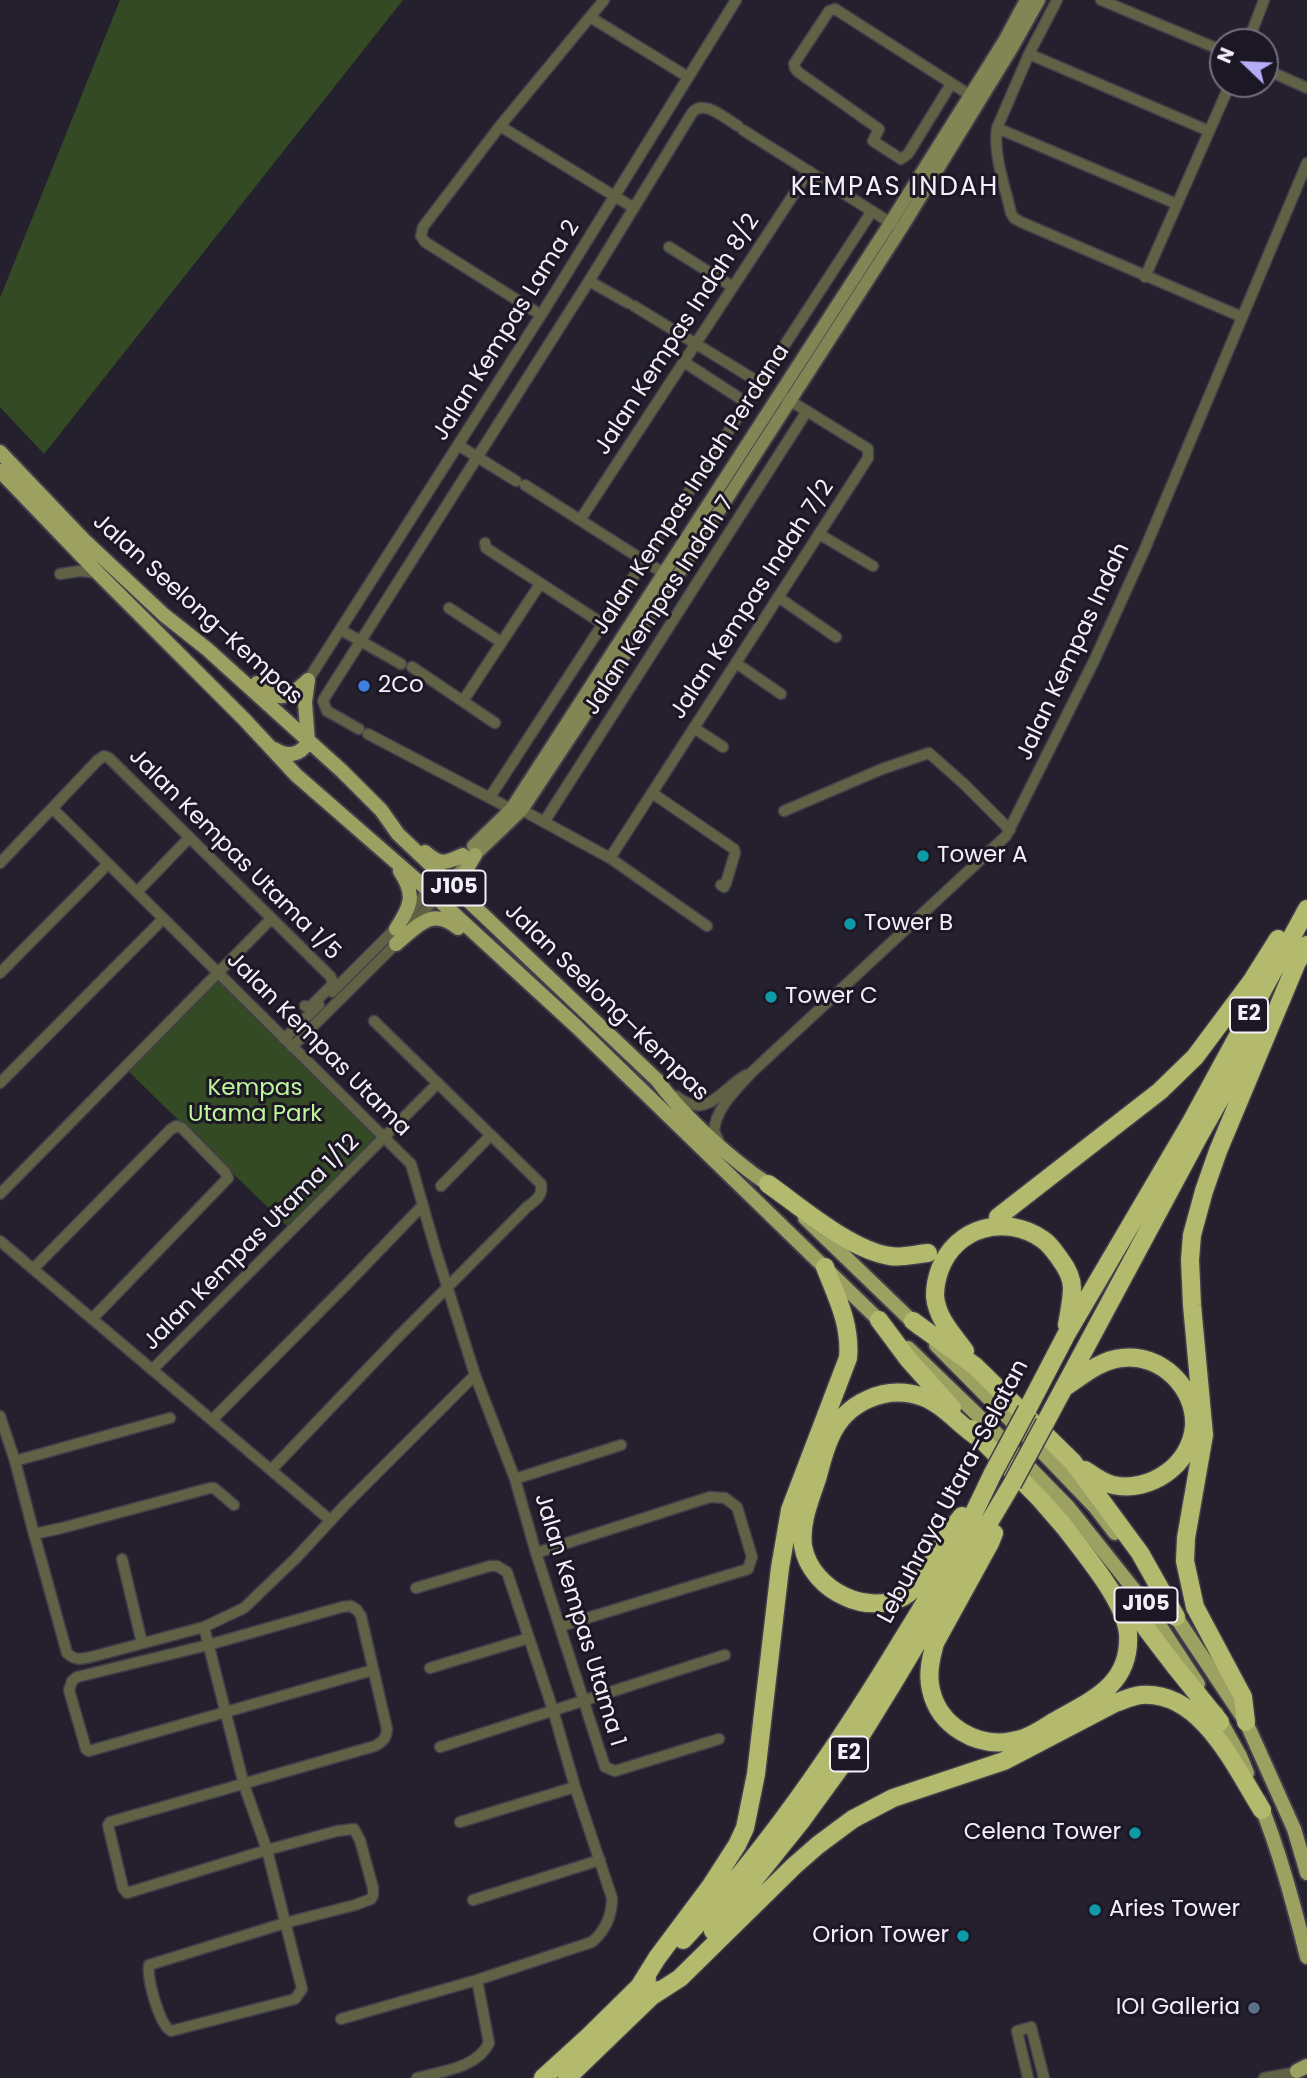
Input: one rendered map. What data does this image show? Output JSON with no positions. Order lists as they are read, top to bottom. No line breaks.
{"streets":{"highway":["E2","Lebuhraya Utara–Selatan"],"main road":["Jalan Seelong–Kempas","J105"],"street":["Jalan Kempas Lama 2","Jalan Kempas Indah 8/2","Jalan Kempas Indah Perdana","Jalan Kempas Indah 7/2","Jalan Kempas Indah 7","Jalan Kempas Indah","Jalan Kempas Utama 1/5","Jalan Kempas Utama","Jalan Kempas Utama 1/12","Jalan Kempas Utama 1"]},"crossings":[["Jalan Kempas Indah Perdana","Jalan Kempas Indah 7/2"],["Jalan Kempas Indah Perdana","Jalan Seelong–Kempas"],["Jalan Kempas Indah 7/2","Jalan Kempas Indah 7"],["Jalan Seelong–Kempas","J105"],["Jalan Kempas Utama 1/5","Jalan Kempas Utama"],["Jalan Kempas Utama","Jalan Kempas Utama 1/12"],["Jalan Kempas Utama","Jalan Kempas Utama 1"]],"districts":["KEMPAS INDAH"],"parks":["Kempas Utama Park"],"places":["2Co","Tower A","Tower B","Tower C","Celena Tower","Aries Tower","Orion Tower","IOI Galleria"],"north":"top left"}
